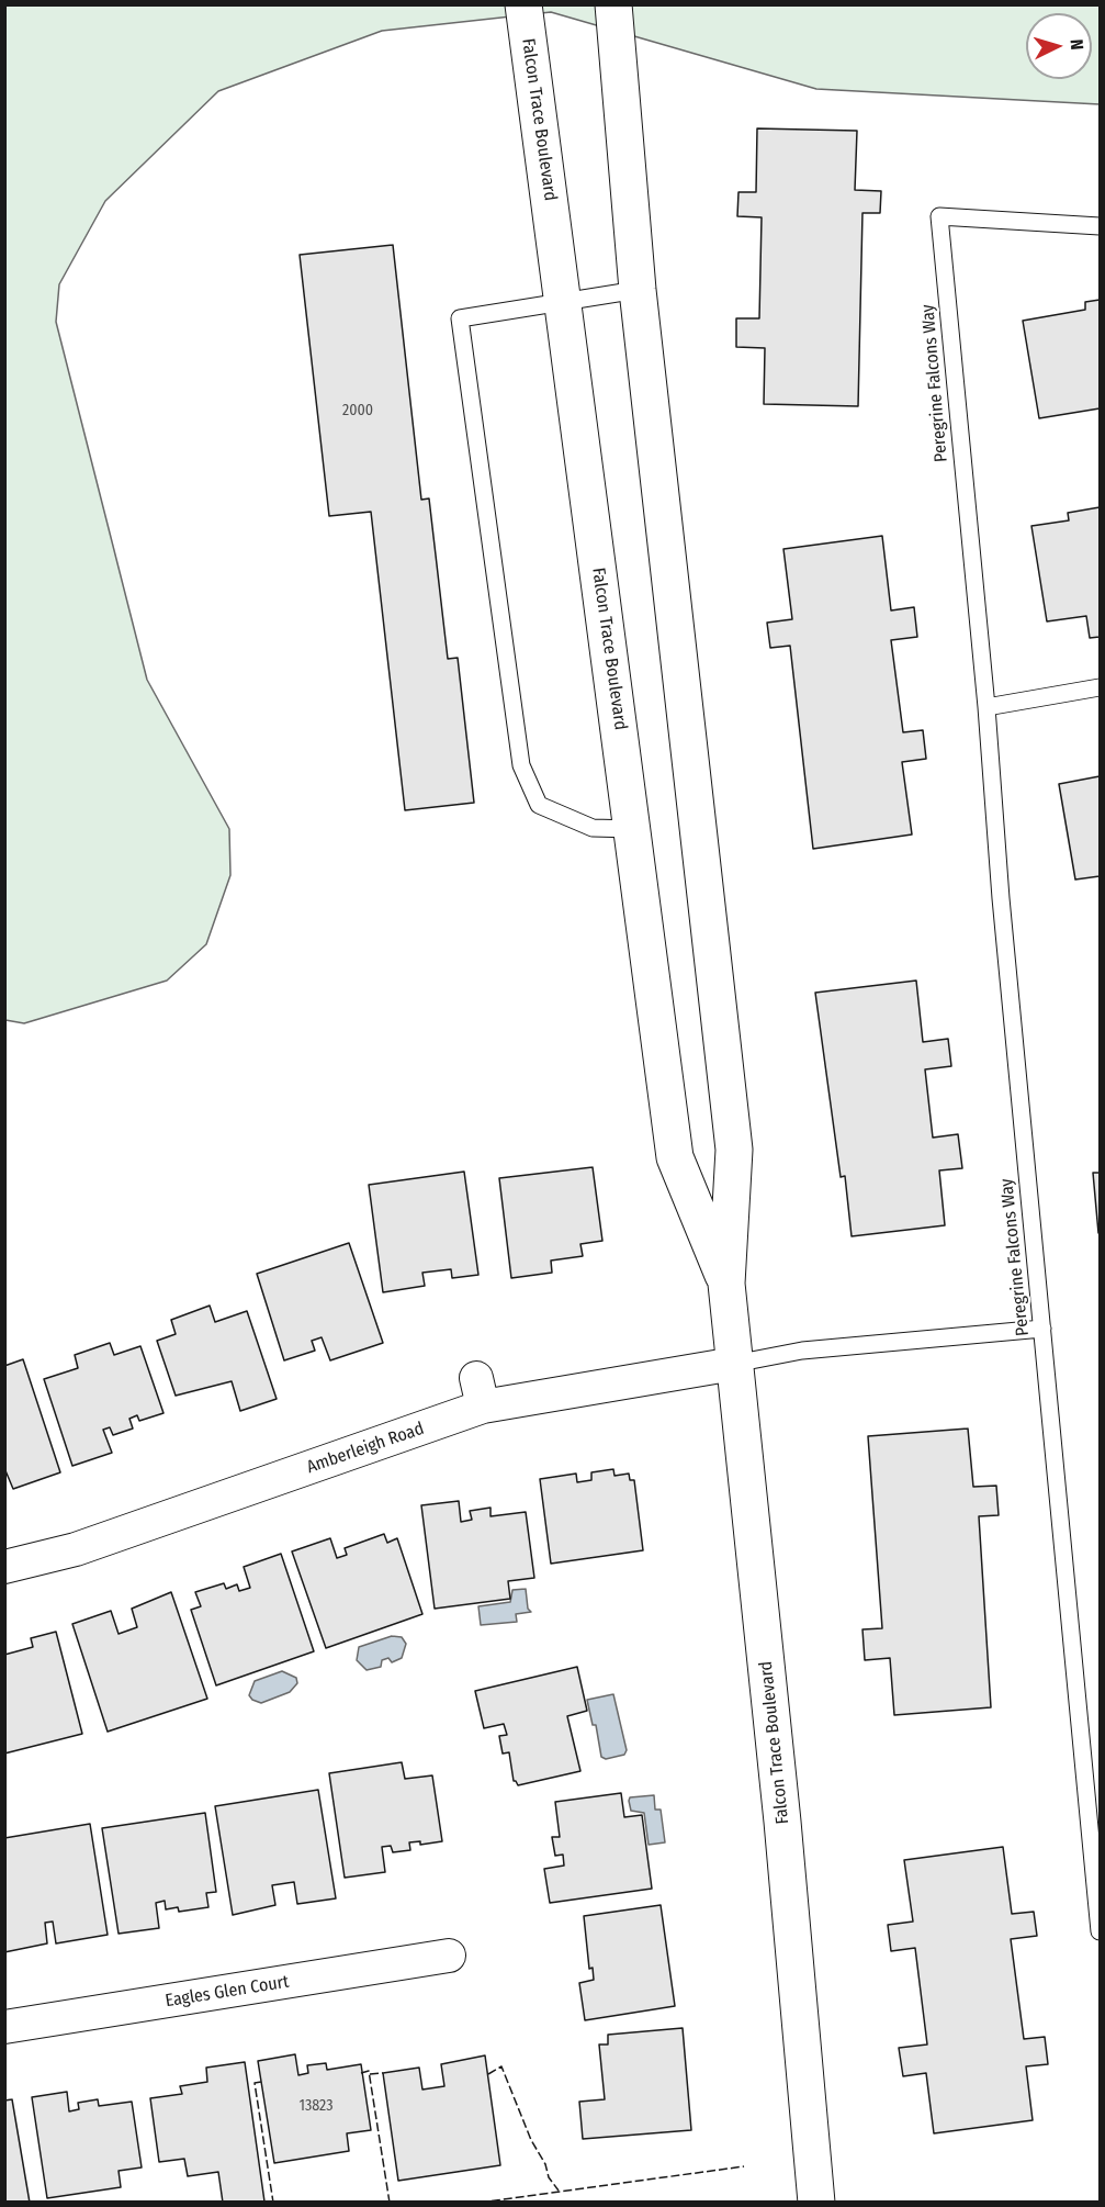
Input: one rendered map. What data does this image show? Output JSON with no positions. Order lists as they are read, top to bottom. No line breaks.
{"streets":{"street":["Falcon Trace Boulevard","Amberleigh Road","Eagles Glen Court"],"lane":["Peregrine Falcons Way"]},"crossings":[["Falcon Trace Boulevard","Amberleigh Road"]],"house_numbers":["2000","13823"],"north":"right"}
